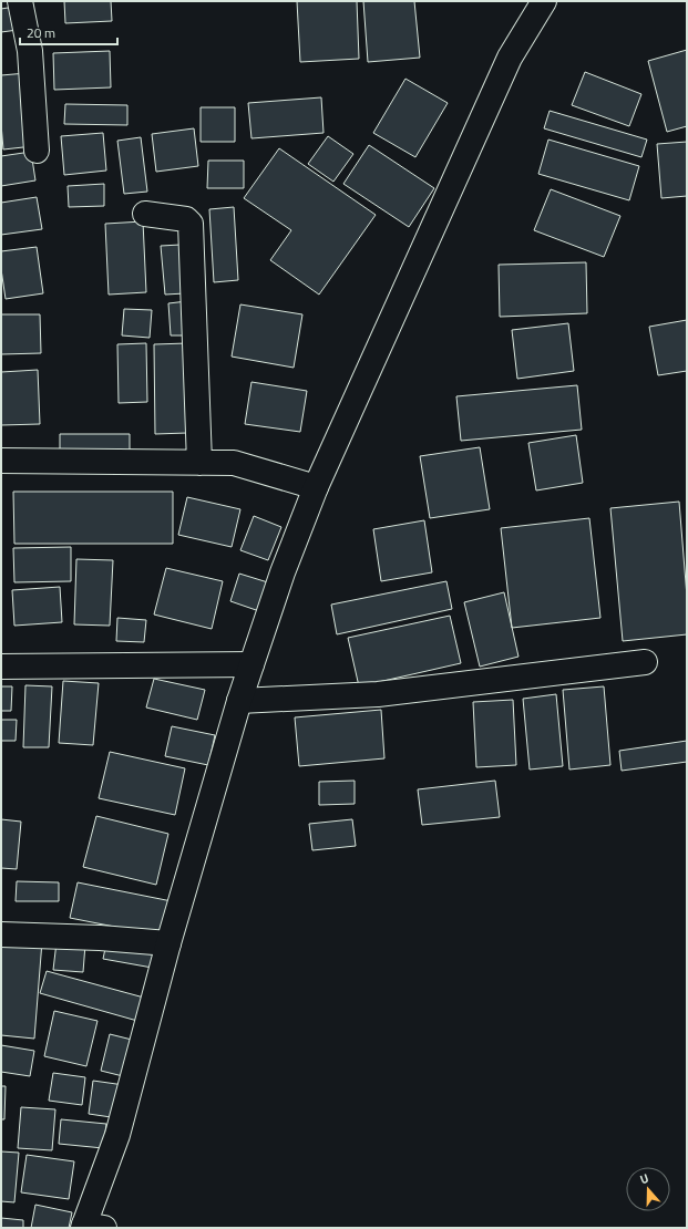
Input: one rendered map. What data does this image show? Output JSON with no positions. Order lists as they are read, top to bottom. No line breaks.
{"scale_bar":"20 m","north":"top"}
